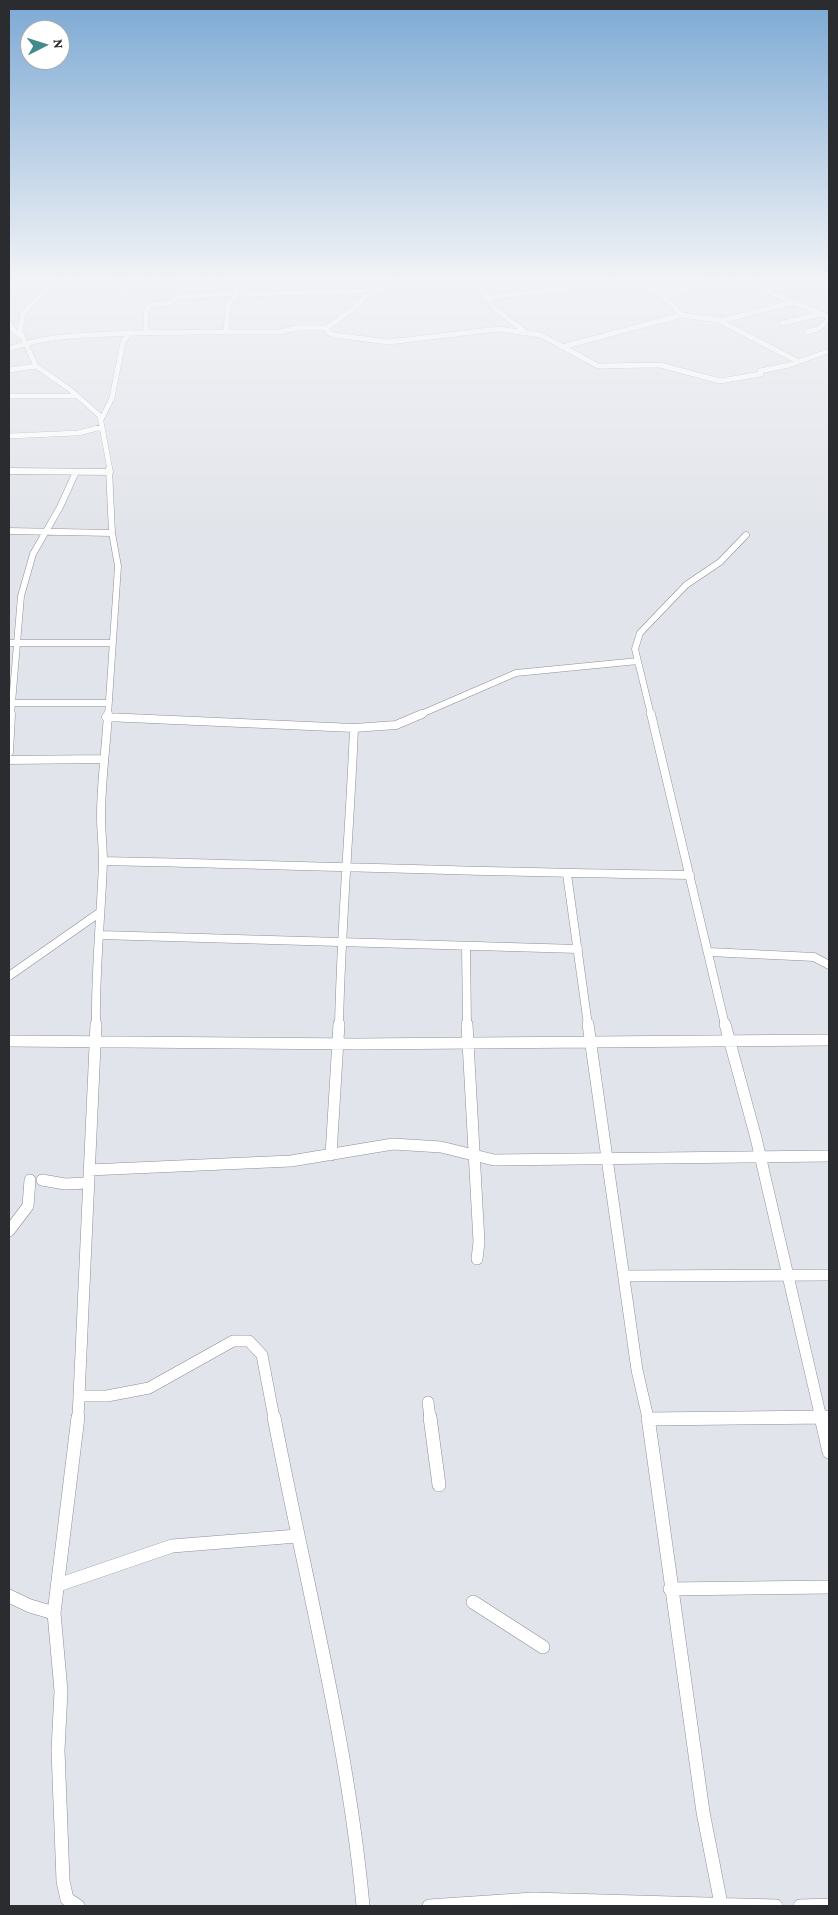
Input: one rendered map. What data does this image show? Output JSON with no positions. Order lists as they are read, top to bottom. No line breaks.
{"north":"right"}
